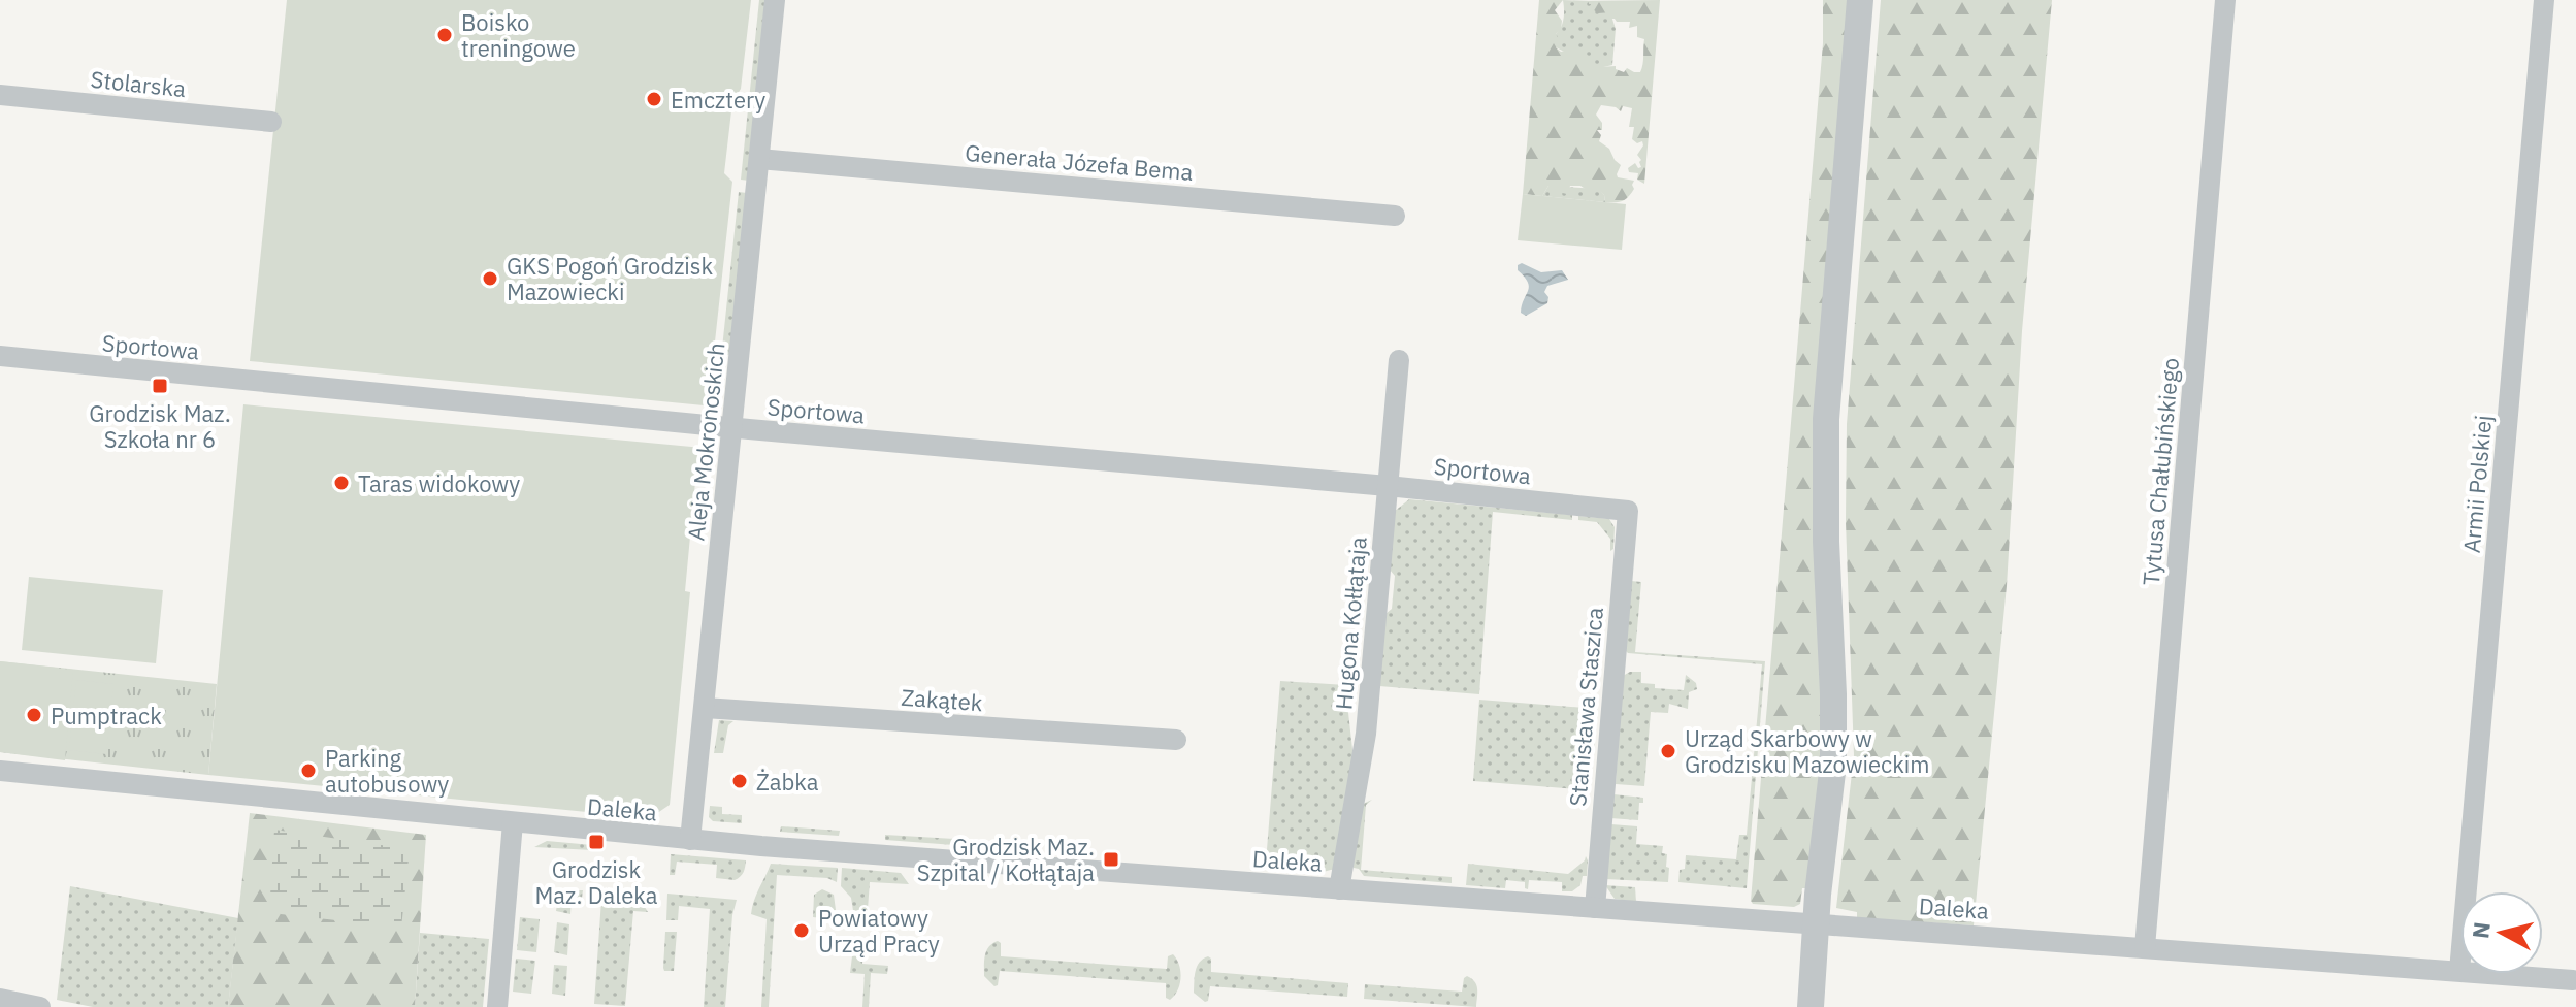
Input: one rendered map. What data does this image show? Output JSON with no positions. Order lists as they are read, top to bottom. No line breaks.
{"streets":{"street":["Stolarska","Generała Józefa Bema","Sportowa","Aleja Mokronoskich","Tytusa Chałubińskiego","Armii Polskiej","Hugona Kołłątaja","Zakątek","Stanisława Staszica","Daleka"]},"crossings":[["Generała Józefa Bema","Aleja Mokronoskich"],["Sportowa","Aleja Mokronoskich"],["Sportowa","Hugona Kołłątaja"],["Sportowa","Stanisława Staszica"],["Aleja Mokronoskich","Zakątek"],["Aleja Mokronoskich","Daleka"],["Tytusa Chałubińskiego","Daleka"],["Armii Polskiej","Daleka"],["Hugona Kołłątaja","Daleka"],["Stanisława Staszica","Daleka"]],"places":{"other":["Boisko treningowe","Emcztery","GKS Pogoń Grodzisk Mazowiecki","Taras widokowy","Pumptrack","Urząd Skarbowy w Grodzisku Mazowieckim","Parking autobusowy","Żabka","Powiatowy Urząd Pracy"],"transit":["Grodzisk Maz. Szkoła nr 6","Grodzisk Maz. Daleka","Grodzisk Maz. Szpital / Kołłątaja"]},"north":"left"}
